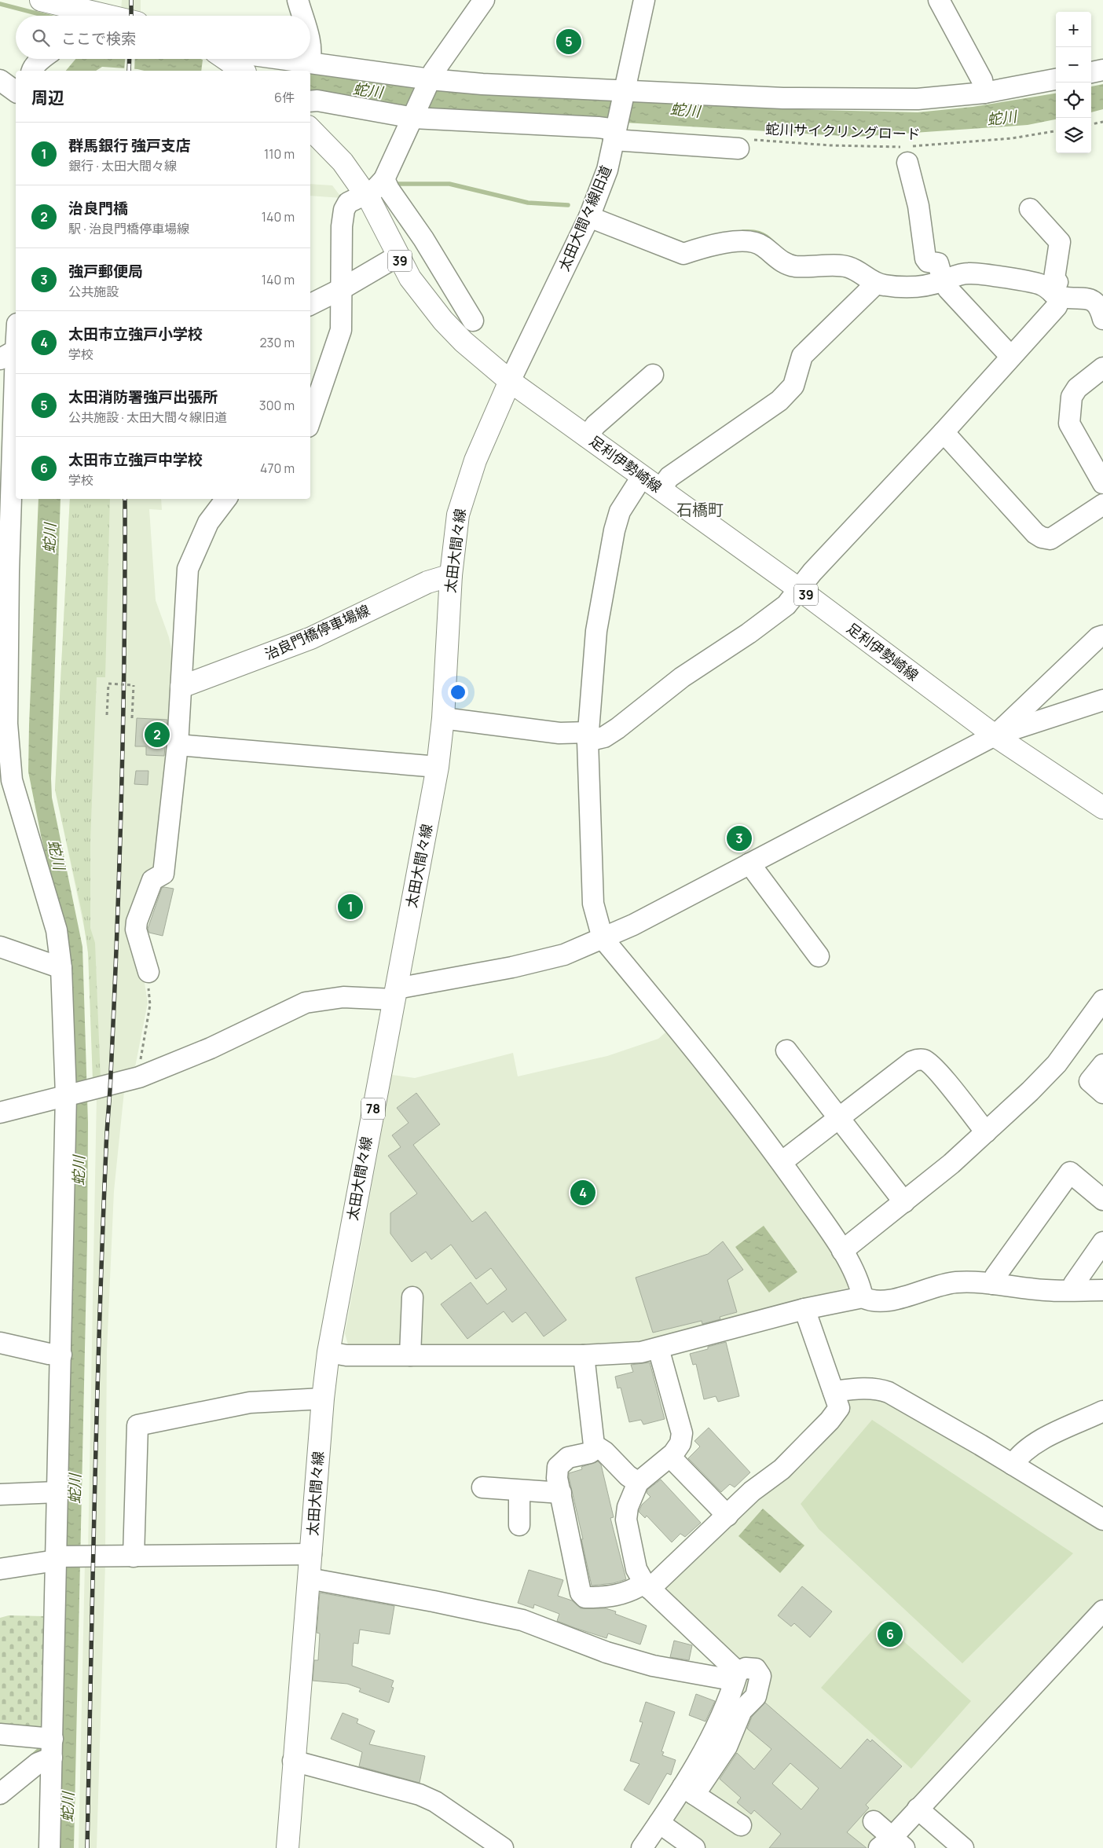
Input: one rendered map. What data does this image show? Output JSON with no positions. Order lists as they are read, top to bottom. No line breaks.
{"streets":{"main road":["39","足利伊勢崎線","太田大間々線","治良門橋停車場線","78"],"street":["太田大間々線旧道"],"path":["蛇川サイクリングロード"]},"crossings":[["太田大間々線旧道","足利伊勢崎線"],["太田大間々線旧道","太田大間々線"],["足利伊勢崎線","太田大間々線"],["太田大間々線","治良門橋停車場線"]],"districts":["石橋町"],"water":["蛇川"],"page":{"map_buttons":["+","−"],"search":"ここで検索","pins":["5","2","3","1","4","6"],"heading":["周辺","6件"],"list":[{"mark":"1","name":"群馬銀行 強戸支店","note":"銀行 · 太田大間々線","value":"110 m"},{"mark":"2","name":"治良門橋","note":"駅 · 治良門橋停車場線","value":"140 m"},{"mark":"3","name":"強戸郵便局","note":"公共施設","value":"140 m"},{"mark":"4","name":"太田市立強戸小学校","note":"学校","value":"230 m"},{"mark":"5","name":"太田消防署強戸出張所","note":"公共施設 · 太田大間々線旧道","value":"300 m"},{"mark":"6","name":"太田市立強戸中学校","note":"学校","value":"470 m"}]}}
